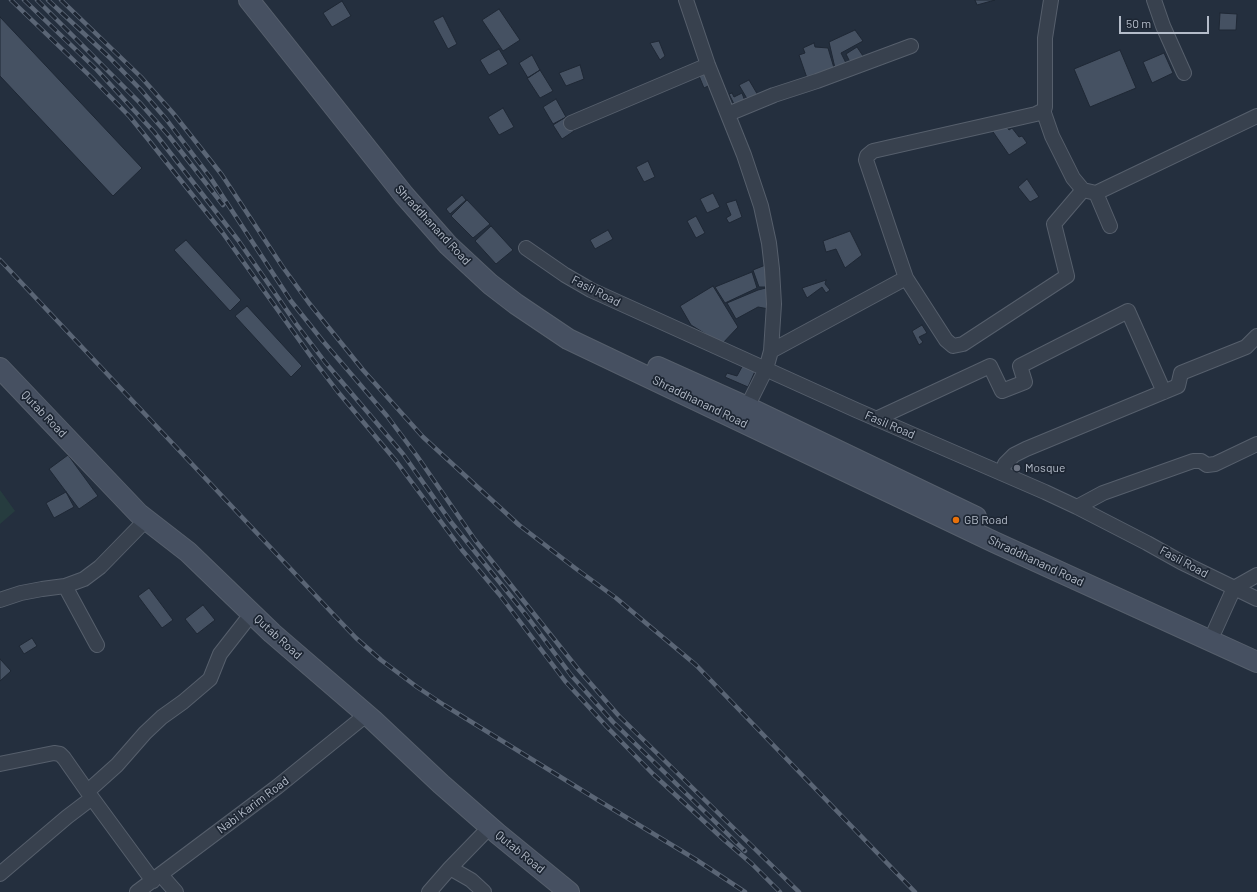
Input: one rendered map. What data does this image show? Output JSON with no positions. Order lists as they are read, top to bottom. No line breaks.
{"streets":{"street":["Shraddhanand Road","Fasil Road","Qutab Road","Nabi Karim Road"]},"crossings":[["Qutab Road","Nabi Karim Road"]],"places":["Mosque","GB Road"],"scale_bar":"50 m"}
